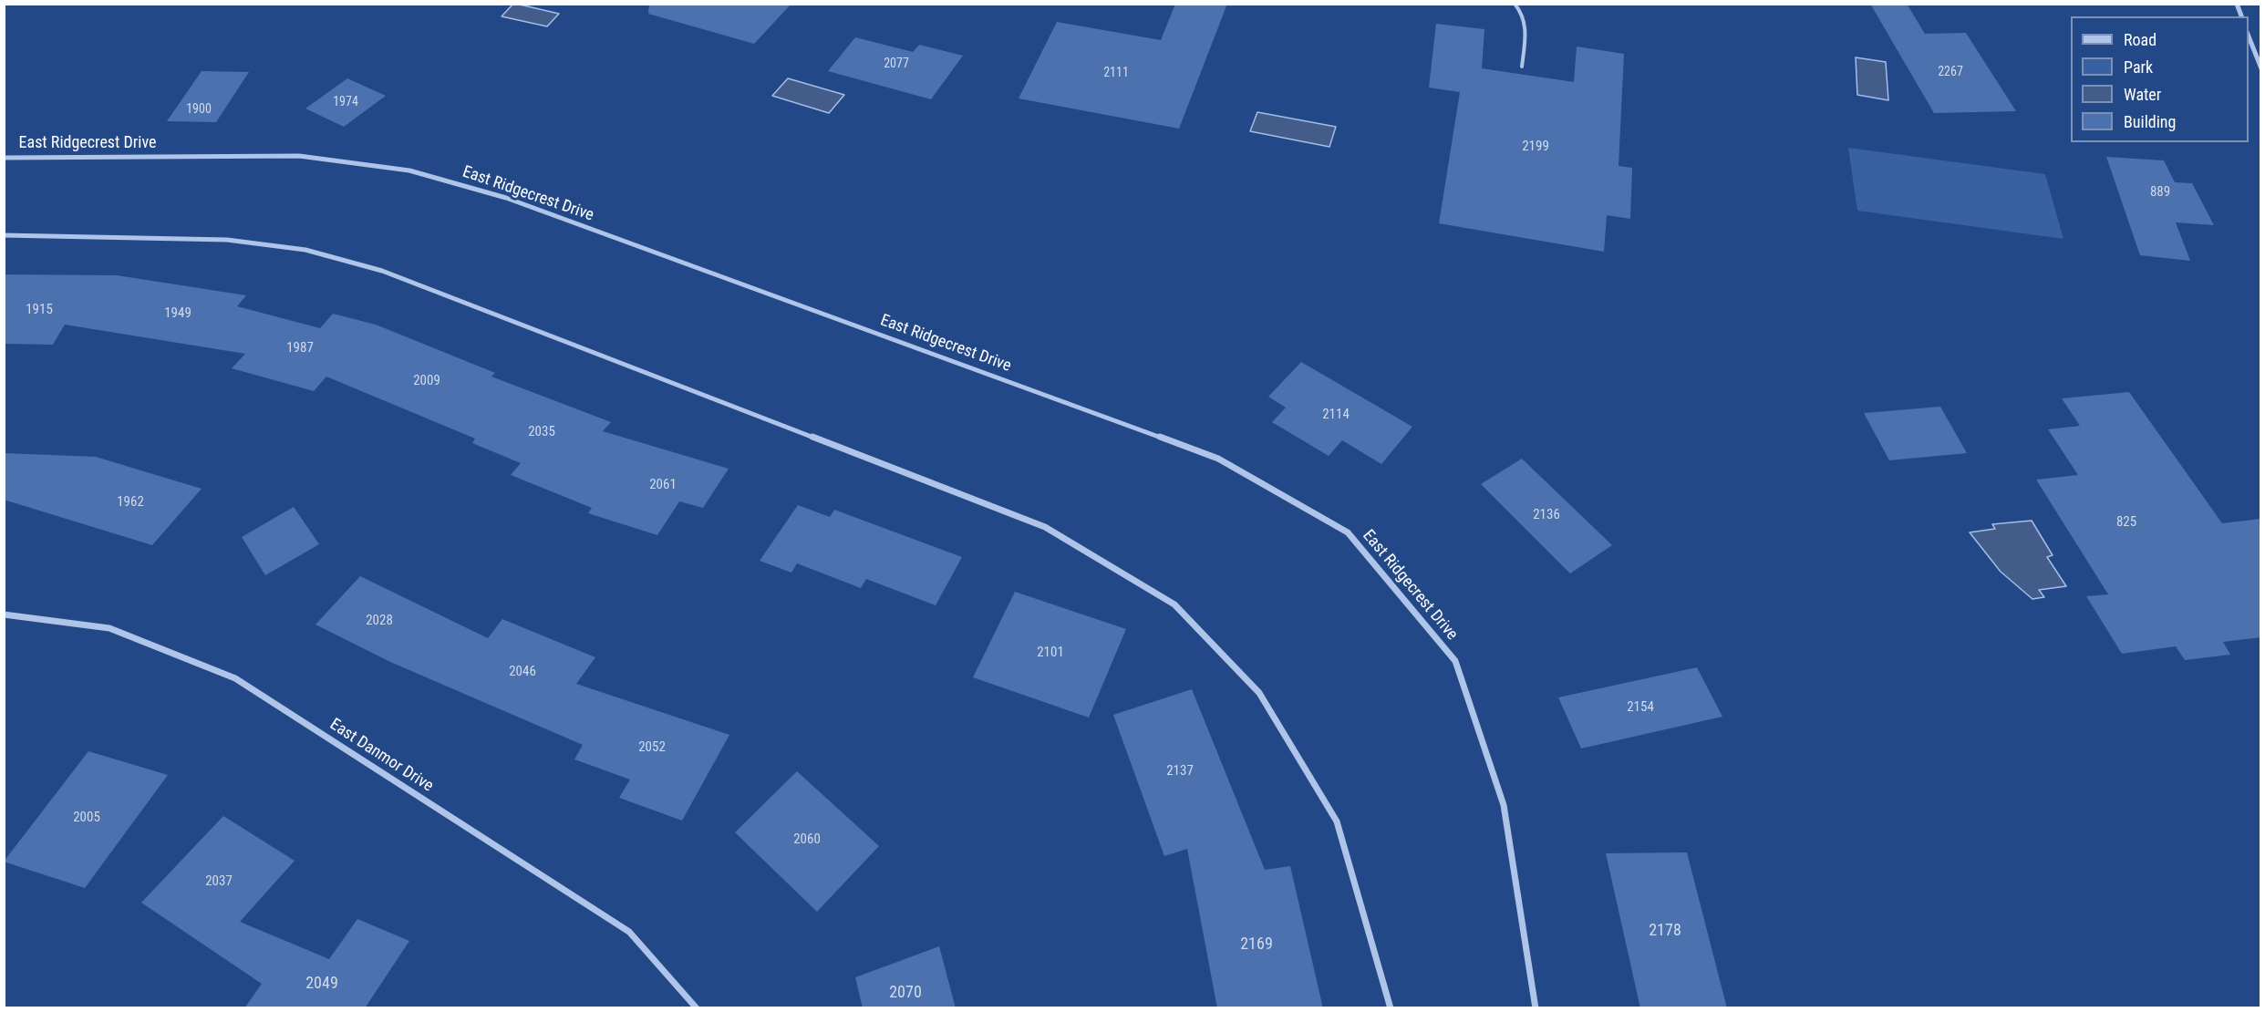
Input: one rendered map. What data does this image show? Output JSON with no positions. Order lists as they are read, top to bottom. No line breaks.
{"streets":{"street":["East Ridgecrest Drive","East Danmor Drive"]},"house_numbers":["2077","2267","2111","1974","1900","2199","889","1915","1949","1987","2009","2114","2035","2061","1962","2136","825","2028","2101","2046","2154","2052","2137","2005","2060","2037","2178","2169","2049","2070"],"legend":["Road","Park","Water","Building"]}
